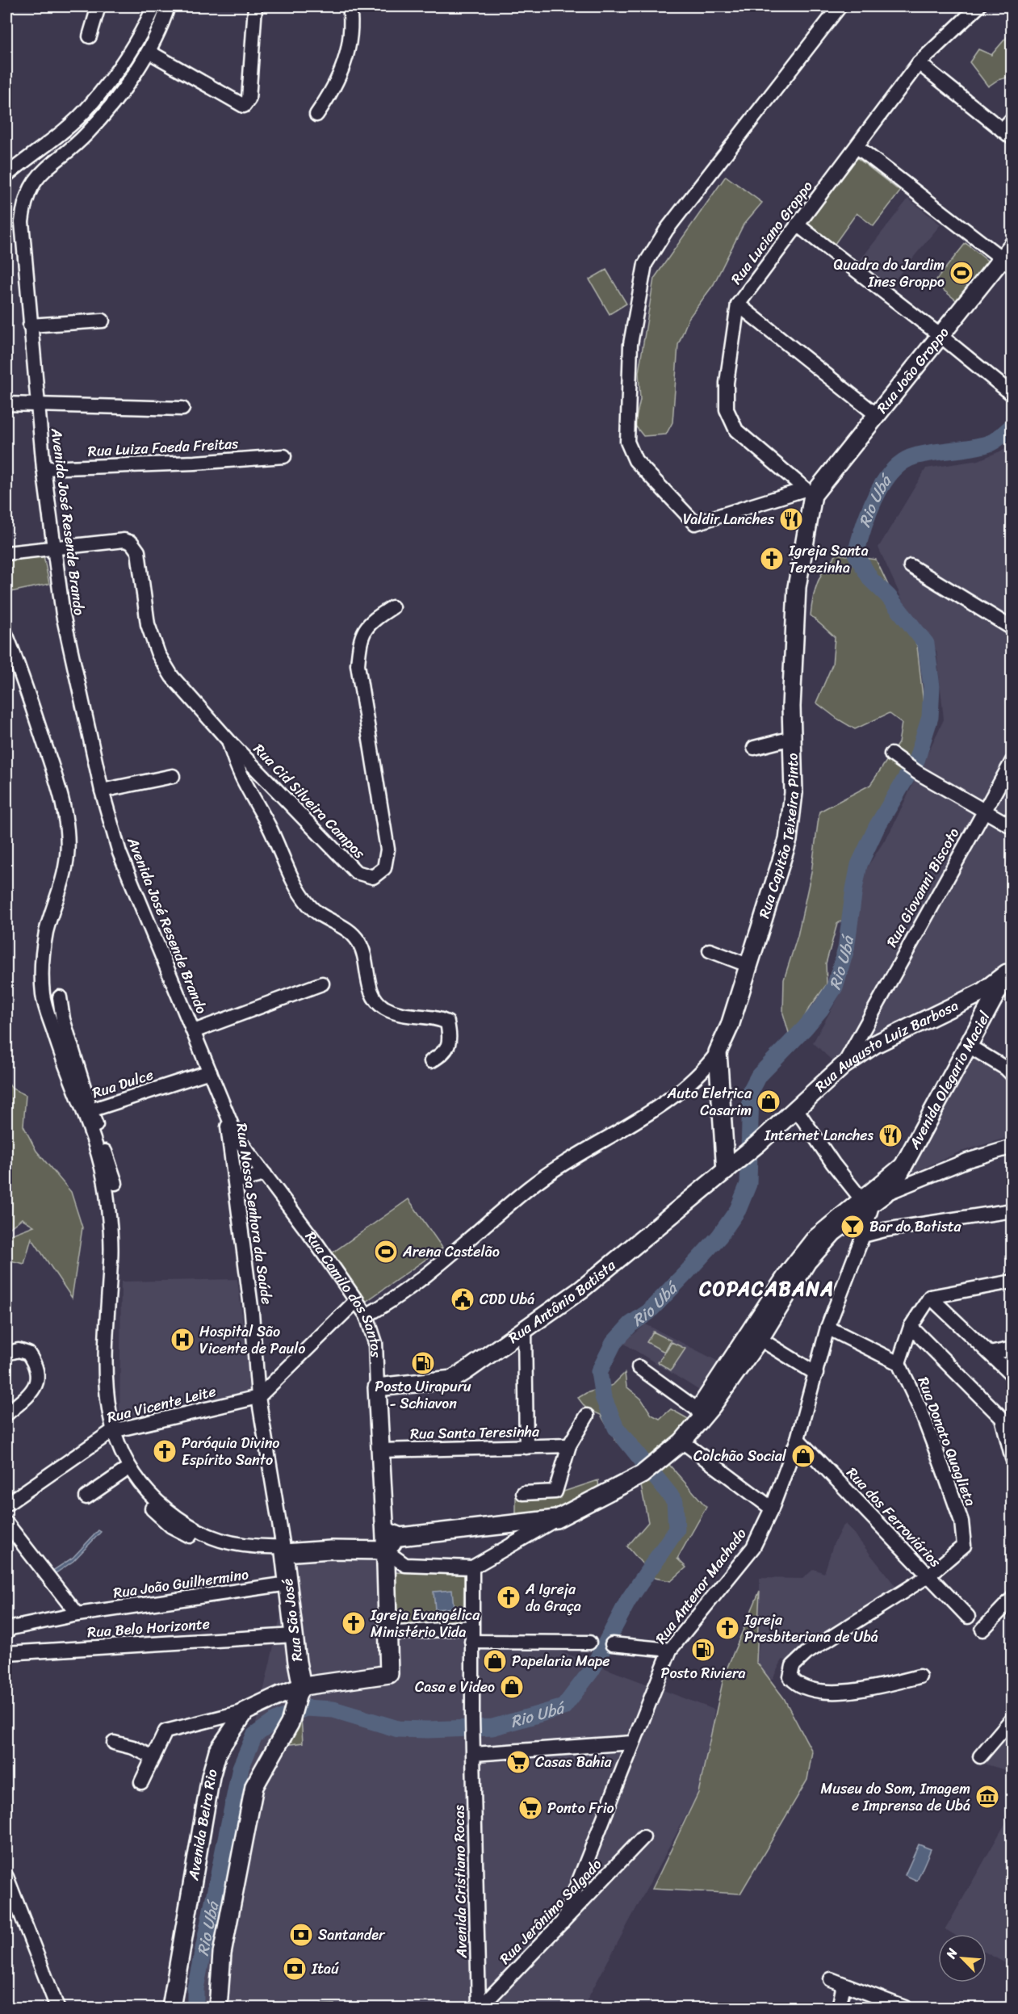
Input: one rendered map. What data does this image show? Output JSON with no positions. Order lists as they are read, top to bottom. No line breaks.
{"streets":{"main road":["Rua João Groppo","Rua Capitão Teixeira Pinto","Rua Augusto Luiz Barbosa","Avenida Olegario Maciel","Rua Camilo dos Santos","Rua Antônio Batista","Rua São José","Avenida Beira Rio"],"street":["Rua Luciano Groppo","Rua Luiza Faeda Freitas","Avenida José Resende Brando","Rua Cid Silveira Campos","Rua Giovanni Biscoto","Rua Dulce","Rua Nossa Senhora da Saúde","Rua Vicente Leite","Rua Santa Teresinha","Rua Donato Quaglieta","Rua dos Ferroviários","Rua João Guilhermino","Rua Antenor Machado","Rua Belo Horizonte","Avenida Cristiano Rocas","Rua Jerônimo Salgado"]},"crossings":[["Rua Luciano Groppo","Rua João Groppo"],["Rua Luciano Groppo","Rua Capitão Teixeira Pinto"],["Rua João Groppo","Rua Capitão Teixeira Pinto"],["Rua Luiza Faeda Freitas","Avenida José Resende Brando"],["Avenida José Resende Brando","Rua Cid Silveira Campos"],["Avenida José Resende Brando","Rua Dulce"],["Avenida José Resende Brando","Rua Camilo dos Santos"],["Rua Capitão Teixeira Pinto","Rua Antônio Batista"],["Rua Giovanni Biscoto","Rua Augusto Luiz Barbosa"],["Rua Augusto Luiz Barbosa","Avenida Olegario Maciel"],["Rua Augusto Luiz Barbosa","Rua Antônio Batista"],["Avenida Olegario Maciel","Rua Antenor Machado"],["Rua Dulce","Rua Camilo dos Santos"],["Rua Nossa Senhora da Saúde","Rua Camilo dos Santos"],["Rua Nossa Senhora da Saúde","Rua Vicente Leite"],["Rua Nossa Senhora da Saúde","Rua São José"],["Rua Camilo dos Santos","Rua Antônio Batista"],["Rua Camilo dos Santos","Rua Santa Teresinha"],["Rua Camilo dos Santos","Rua São José"],["Rua Donato Quaglieta","Rua dos Ferroviários"],["Rua dos Ferroviários","Rua Antenor Machado"],["Rua João Guilhermino","Rua São José"],["Rua Antenor Machado","Rua Jerônimo Salgado"],["Rua São José","Rua Belo Horizonte"],["Avenida Cristiano Rocas","Rua Jerônimo Salgado"]],"districts":["COPACABANA"],"water":["Rio Ubá"],"places":{"sports":["Quadra do Jardim Ines Groppo","Arena Castelão"],"restaurant":["Valdir Lanches","Internet Lanches"],"church":["Igreja Santa Terezinha","Paróquia Divino Espírito Santo","A Igreja da Graça","Igreja Evangélica Ministério Vida","Igreja Presbiteriana de Ubá"],"shop":["Auto Eletrica Casarim","Colchão Social","Papelaria Mape","Casa e Video"],"bar":["Bar do Batista"],"public building":["CDD Ubá"],"hospital":["Hospital São Vicente de Paulo"],"fuel station":["Posto Uirapuru - Schiavon","Posto Riviera"],"supermarket":["Casas Bahia","Ponto Frio"],"museum":["Museu do Som, Imagem e Imprensa de Ubá"],"bank":["Santander","Itaú"]},"north":"top left"}
